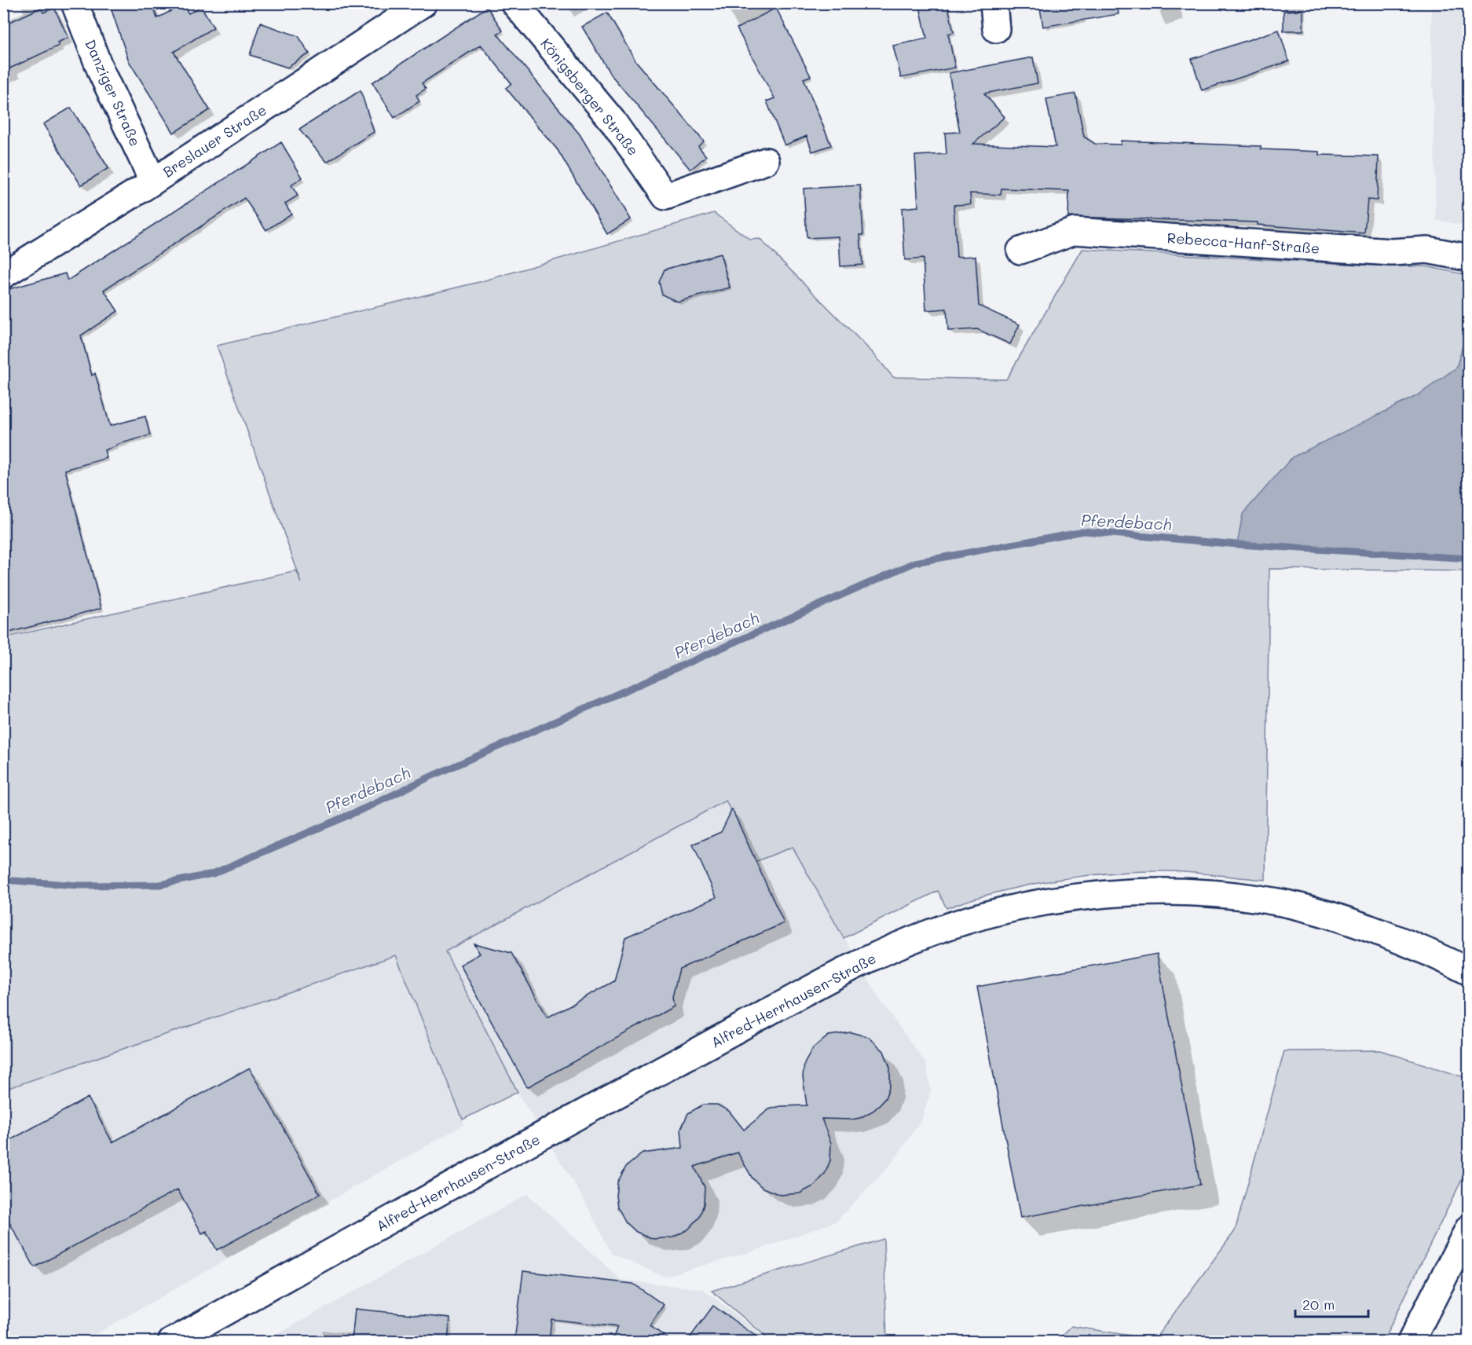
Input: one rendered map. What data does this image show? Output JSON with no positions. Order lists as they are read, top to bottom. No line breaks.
{"streets":{"street":["Danziger Straße","Königsberger Straße","Breslauer Straße","Rebecca-Hanf-Straße","Alfred-Herrhausen-Straße"]},"crossings":[["Danziger Straße","Breslauer Straße"]],"water":["Pferdebach"],"scale_bar":"20 m"}
